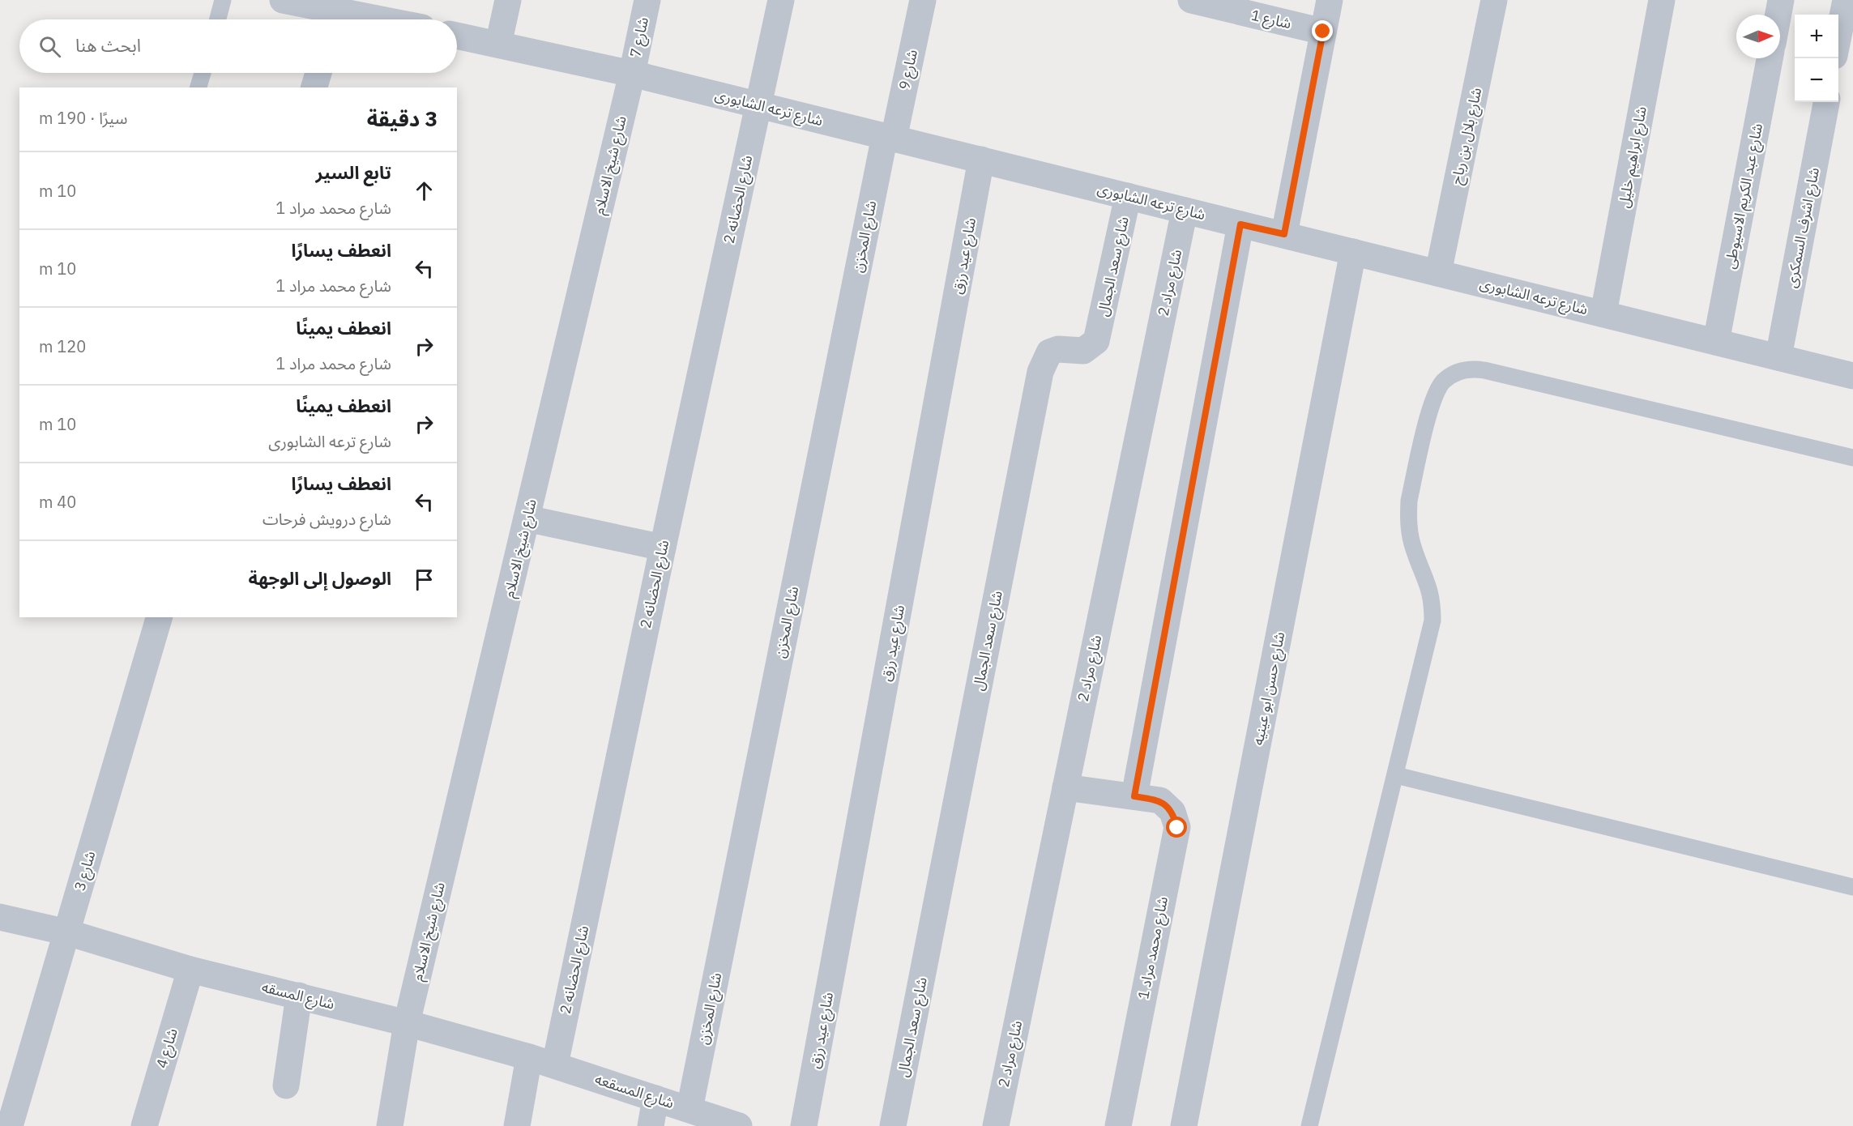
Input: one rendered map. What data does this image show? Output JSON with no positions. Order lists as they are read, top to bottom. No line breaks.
{"streets":{"street":["شارع 1","شارع 7","شارع 9","شارع ترعه الشابورى","شارع بلال بن رباح","شارع ابراهيم خليل","شارع شيخ الاسلام","شارع عبد الكريم الاسيوطى","شارع الحضانه 2","شارع اشرف السمكرى","شارع المخزن","شارع عيد رزق","شارع سعد الجمال","شارع مراد 2","شارع حسن ابو عينيه","شارع 3","شارع محمد مراد 1","شارع المسقه","شارع 4","شارع المسقعه"]},"crossings":[["شارع 7","شارع ترعه الشابورى"],["شارع 7","شارع شيخ الاسلام"],["شارع 9","شارع ترعه الشابورى"],["شارع 9","شارع المخزن"],["شارع ترعه الشابورى","شارع بلال بن رباح"],["شارع ترعه الشابورى","شارع ابراهيم خليل"],["شارع ترعه الشابورى","شارع شيخ الاسلام"],["شارع ترعه الشابورى","شارع عبد الكريم الاسيوطى"],["شارع ترعه الشابورى","شارع الحضانه 2"],["شارع ترعه الشابورى","شارع اشرف السمكرى"],["شارع ترعه الشابورى","شارع المخزن"],["شارع ترعه الشابورى","شارع عيد رزق"],["شارع ترعه الشابورى","شارع سعد الجمال"],["شارع ترعه الشابورى","شارع مراد 2"],["شارع ترعه الشابورى","شارع حسن ابو عينيه"],["شارع شيخ الاسلام","شارع المسقه"],["شارع الحضانه 2","شارع المسقعه"],["شارع المخزن","شارع المسقعه"],["شارع مراد 2","شارع محمد مراد 1"],["شارع 3","شارع المسقه"],["شارع المسقه","شارع 4"],["شارع المسقه","شارع المسقعه"]],"north":"right","page":{"map_buttons":["+","−"],"search":"ابحث هنا","heading":["3 دقيقة","سيرًا · 190 m"],"list":[["تابع السير","شارع محمد مراد 1","10 m"],["انعطف يسارًا","شارع محمد مراد 1","10 m"],["انعطف يمينًا","شارع محمد مراد 1","120 m"],["انعطف يمينًا","شارع ترعه الشابورى","10 m"],["انعطف يسارًا","شارع درويش فرحات","40 m"],"الوصول إلى الوجهة"]}}
